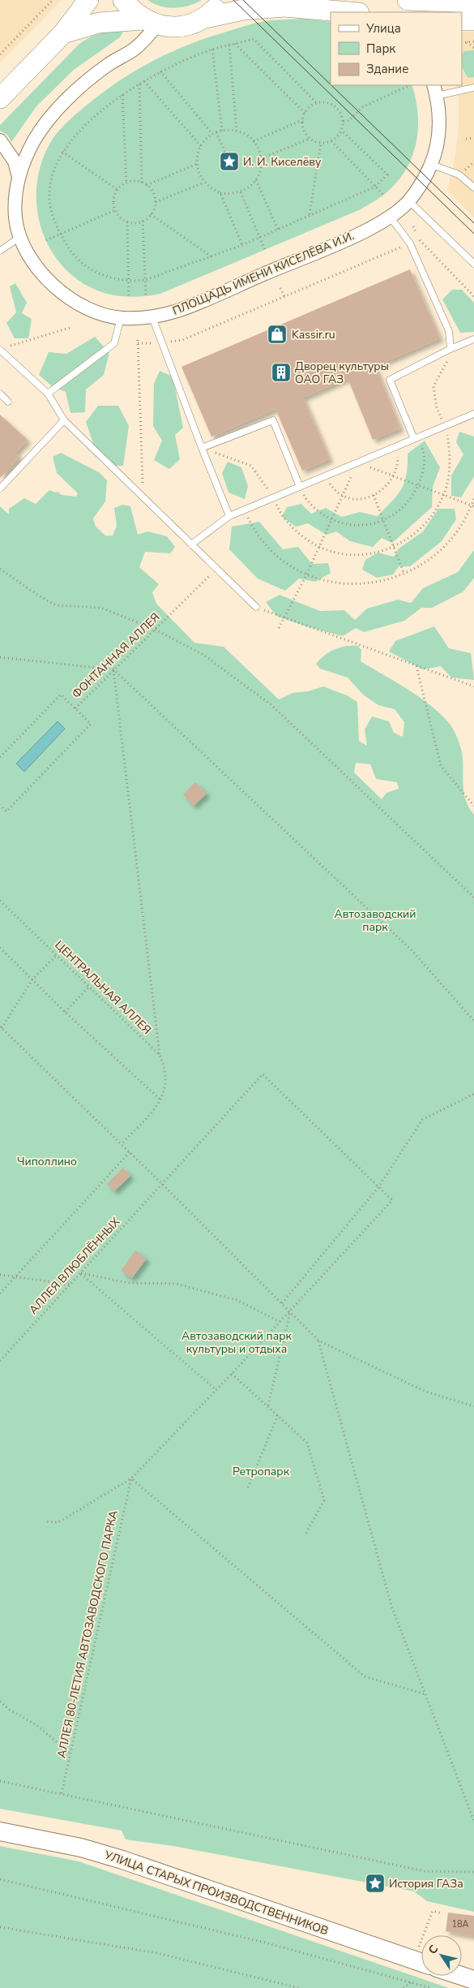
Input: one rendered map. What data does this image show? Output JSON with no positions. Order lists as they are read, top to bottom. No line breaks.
{"streets":{"street":["ПЛОЩАДЬ ИМЕНИ КИСЕЛЁВА И.И.","УЛИЦА СТАРЫХ ПРОИЗВОДСТВЕННИКОВ"],"path":["ФОНТАННАЯ АЛЛЕЯ","ЦЕНТРАЛЬНАЯ АЛЛЕЯ","АЛЛЕЯ ВЛЮБЛЁННЫХ","АЛЛЕЯ 80-ЛЕТИЯ АВТОЗАВОДСКОГО ПАРКА"]},"parks":["Автозаводский парк","Чиполлино","Автозаводский парк культуры и отдыха","Ретропарк"],"places":{"place":["И. И. Киселёву","История ГАЗа"],"shop":["Kassir.ru"],"building":["Дворец культуры ОАО ГАЗ"]},"house_numbers":["18А"],"legend":["Улица","Парк","Здание"],"north":"top left"}
